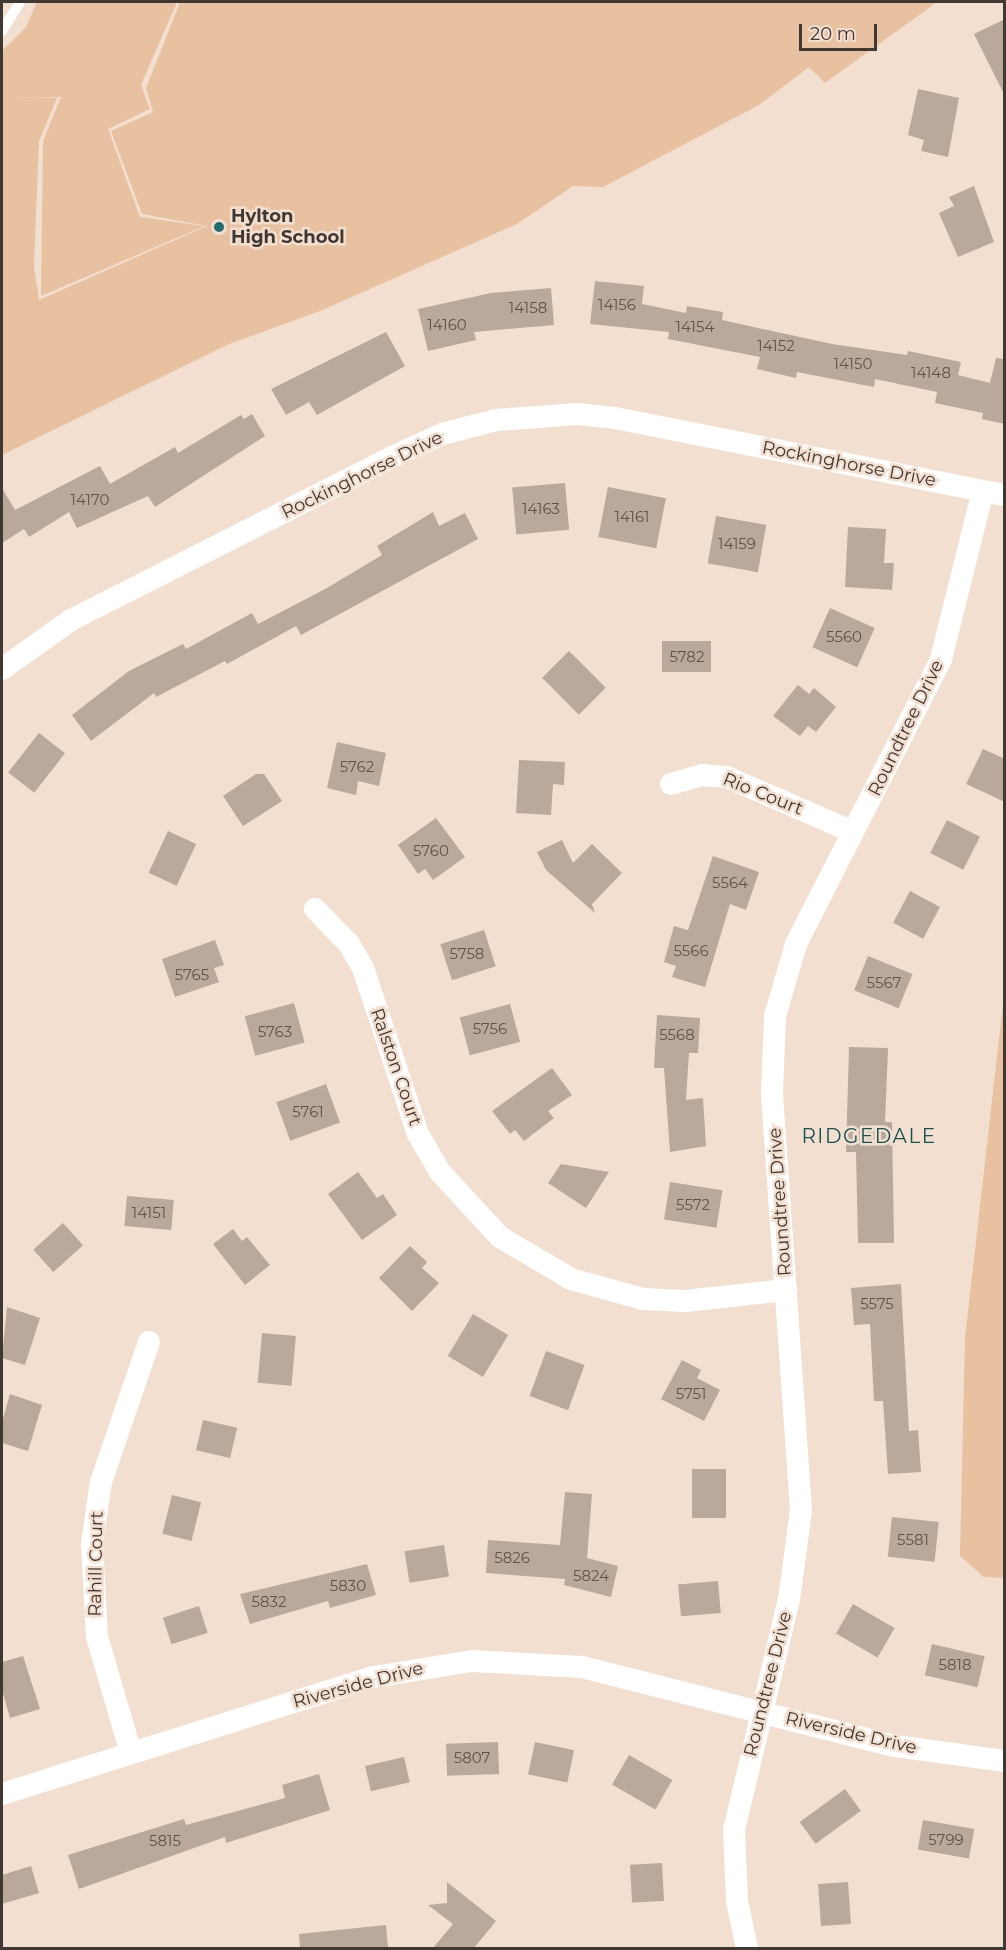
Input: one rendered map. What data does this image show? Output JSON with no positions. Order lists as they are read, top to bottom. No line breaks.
{"streets":{"street":["Rockinghorse Drive","Roundtree Drive","Rio Court","Ralston Court","Rahill Court","Riverside Drive"]},"crossings":[["Rockinghorse Drive","Roundtree Drive"],["Roundtree Drive","Rio Court"],["Roundtree Drive","Ralston Court"],["Roundtree Drive","Riverside Drive"],["Rahill Court","Riverside Drive"]],"districts":["RIDGEDALE"],"places":["Hylton High School"],"house_numbers":["14156","14158","14160","14154","14152","14150","14148","14170","14163","14161","14159","5560","5782","5762","5760","5564","5566","5758","5765","5567","5756","5763","5568","5761","5572","14151","5575","5751","5581","5826","5824","5830","5832","5818","5807","5799","5815"],"scale_bar":"20 m"}
